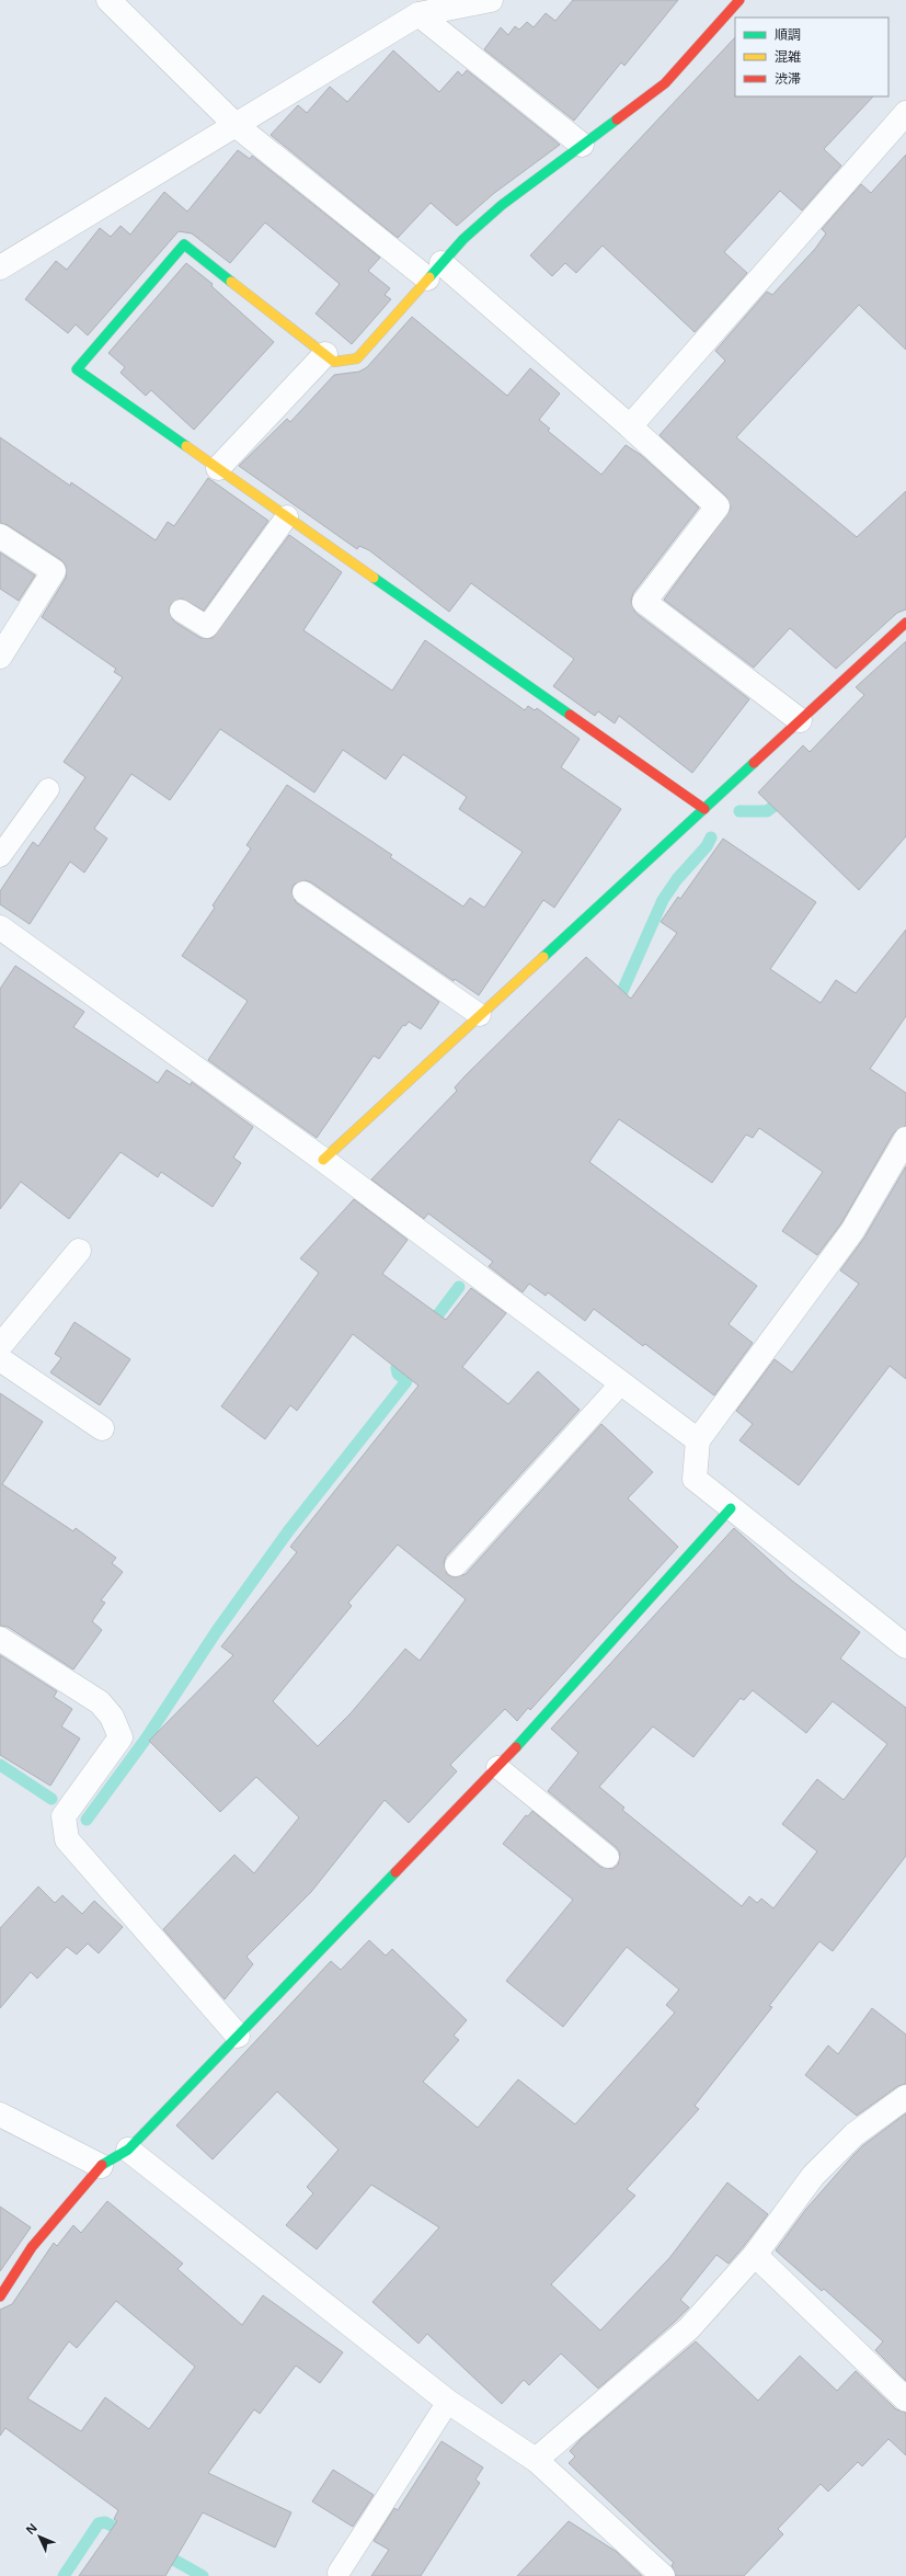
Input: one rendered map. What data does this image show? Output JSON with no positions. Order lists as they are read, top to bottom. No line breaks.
{"legend":["順調","混雑","渋滞"],"north":"top left"}
